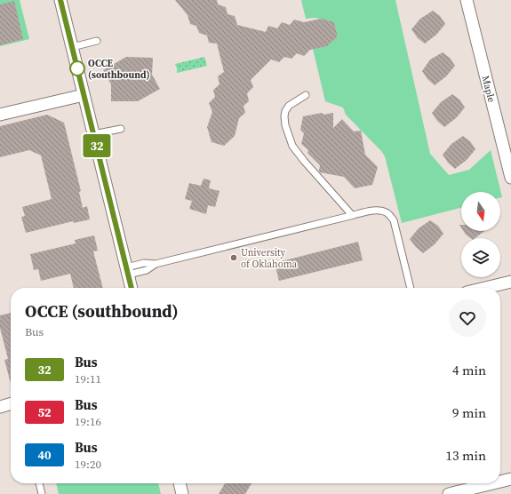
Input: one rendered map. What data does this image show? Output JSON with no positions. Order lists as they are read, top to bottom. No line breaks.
{"streets":{"street":["Maple"]},"places":["OCCE (southbound)","University of Oklahoma"],"lines":["bus line 32"],"north":"bottom","page":{"on_map":"32","heading":["OCCE (southbound)","Bus"],"list":[{"mark":"32","name":"Bus","note":"19:11","value":"4 min"},{"mark":"52","name":"Bus","note":"19:16","value":"9 min"},{"mark":"40","name":"Bus","note":"19:20","value":"13 min"}]}}
